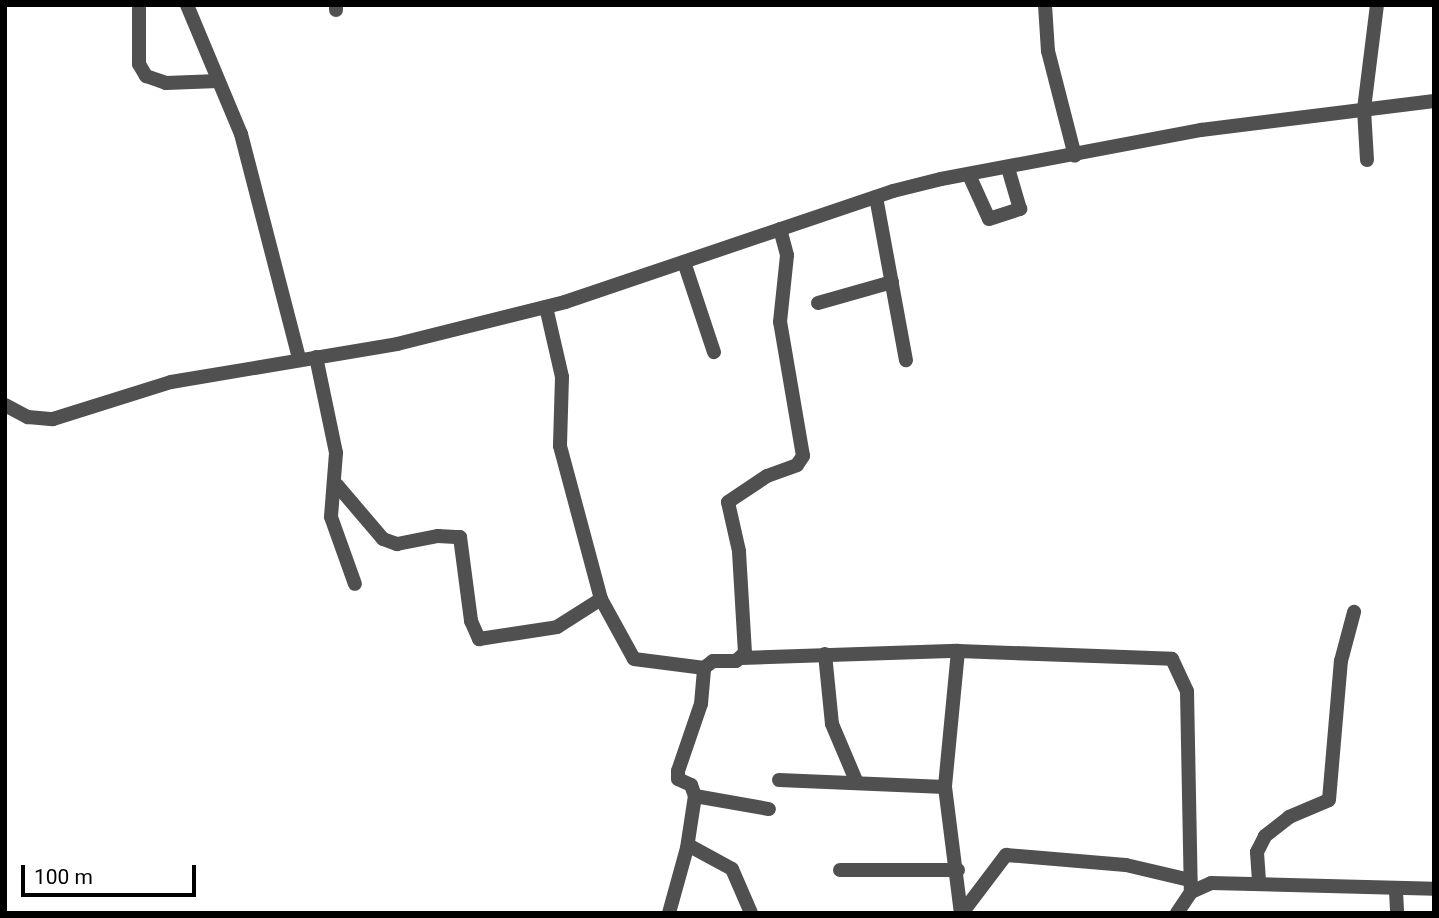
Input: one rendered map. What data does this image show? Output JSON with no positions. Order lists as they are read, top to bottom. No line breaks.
{"scale_bar":"100 m"}
